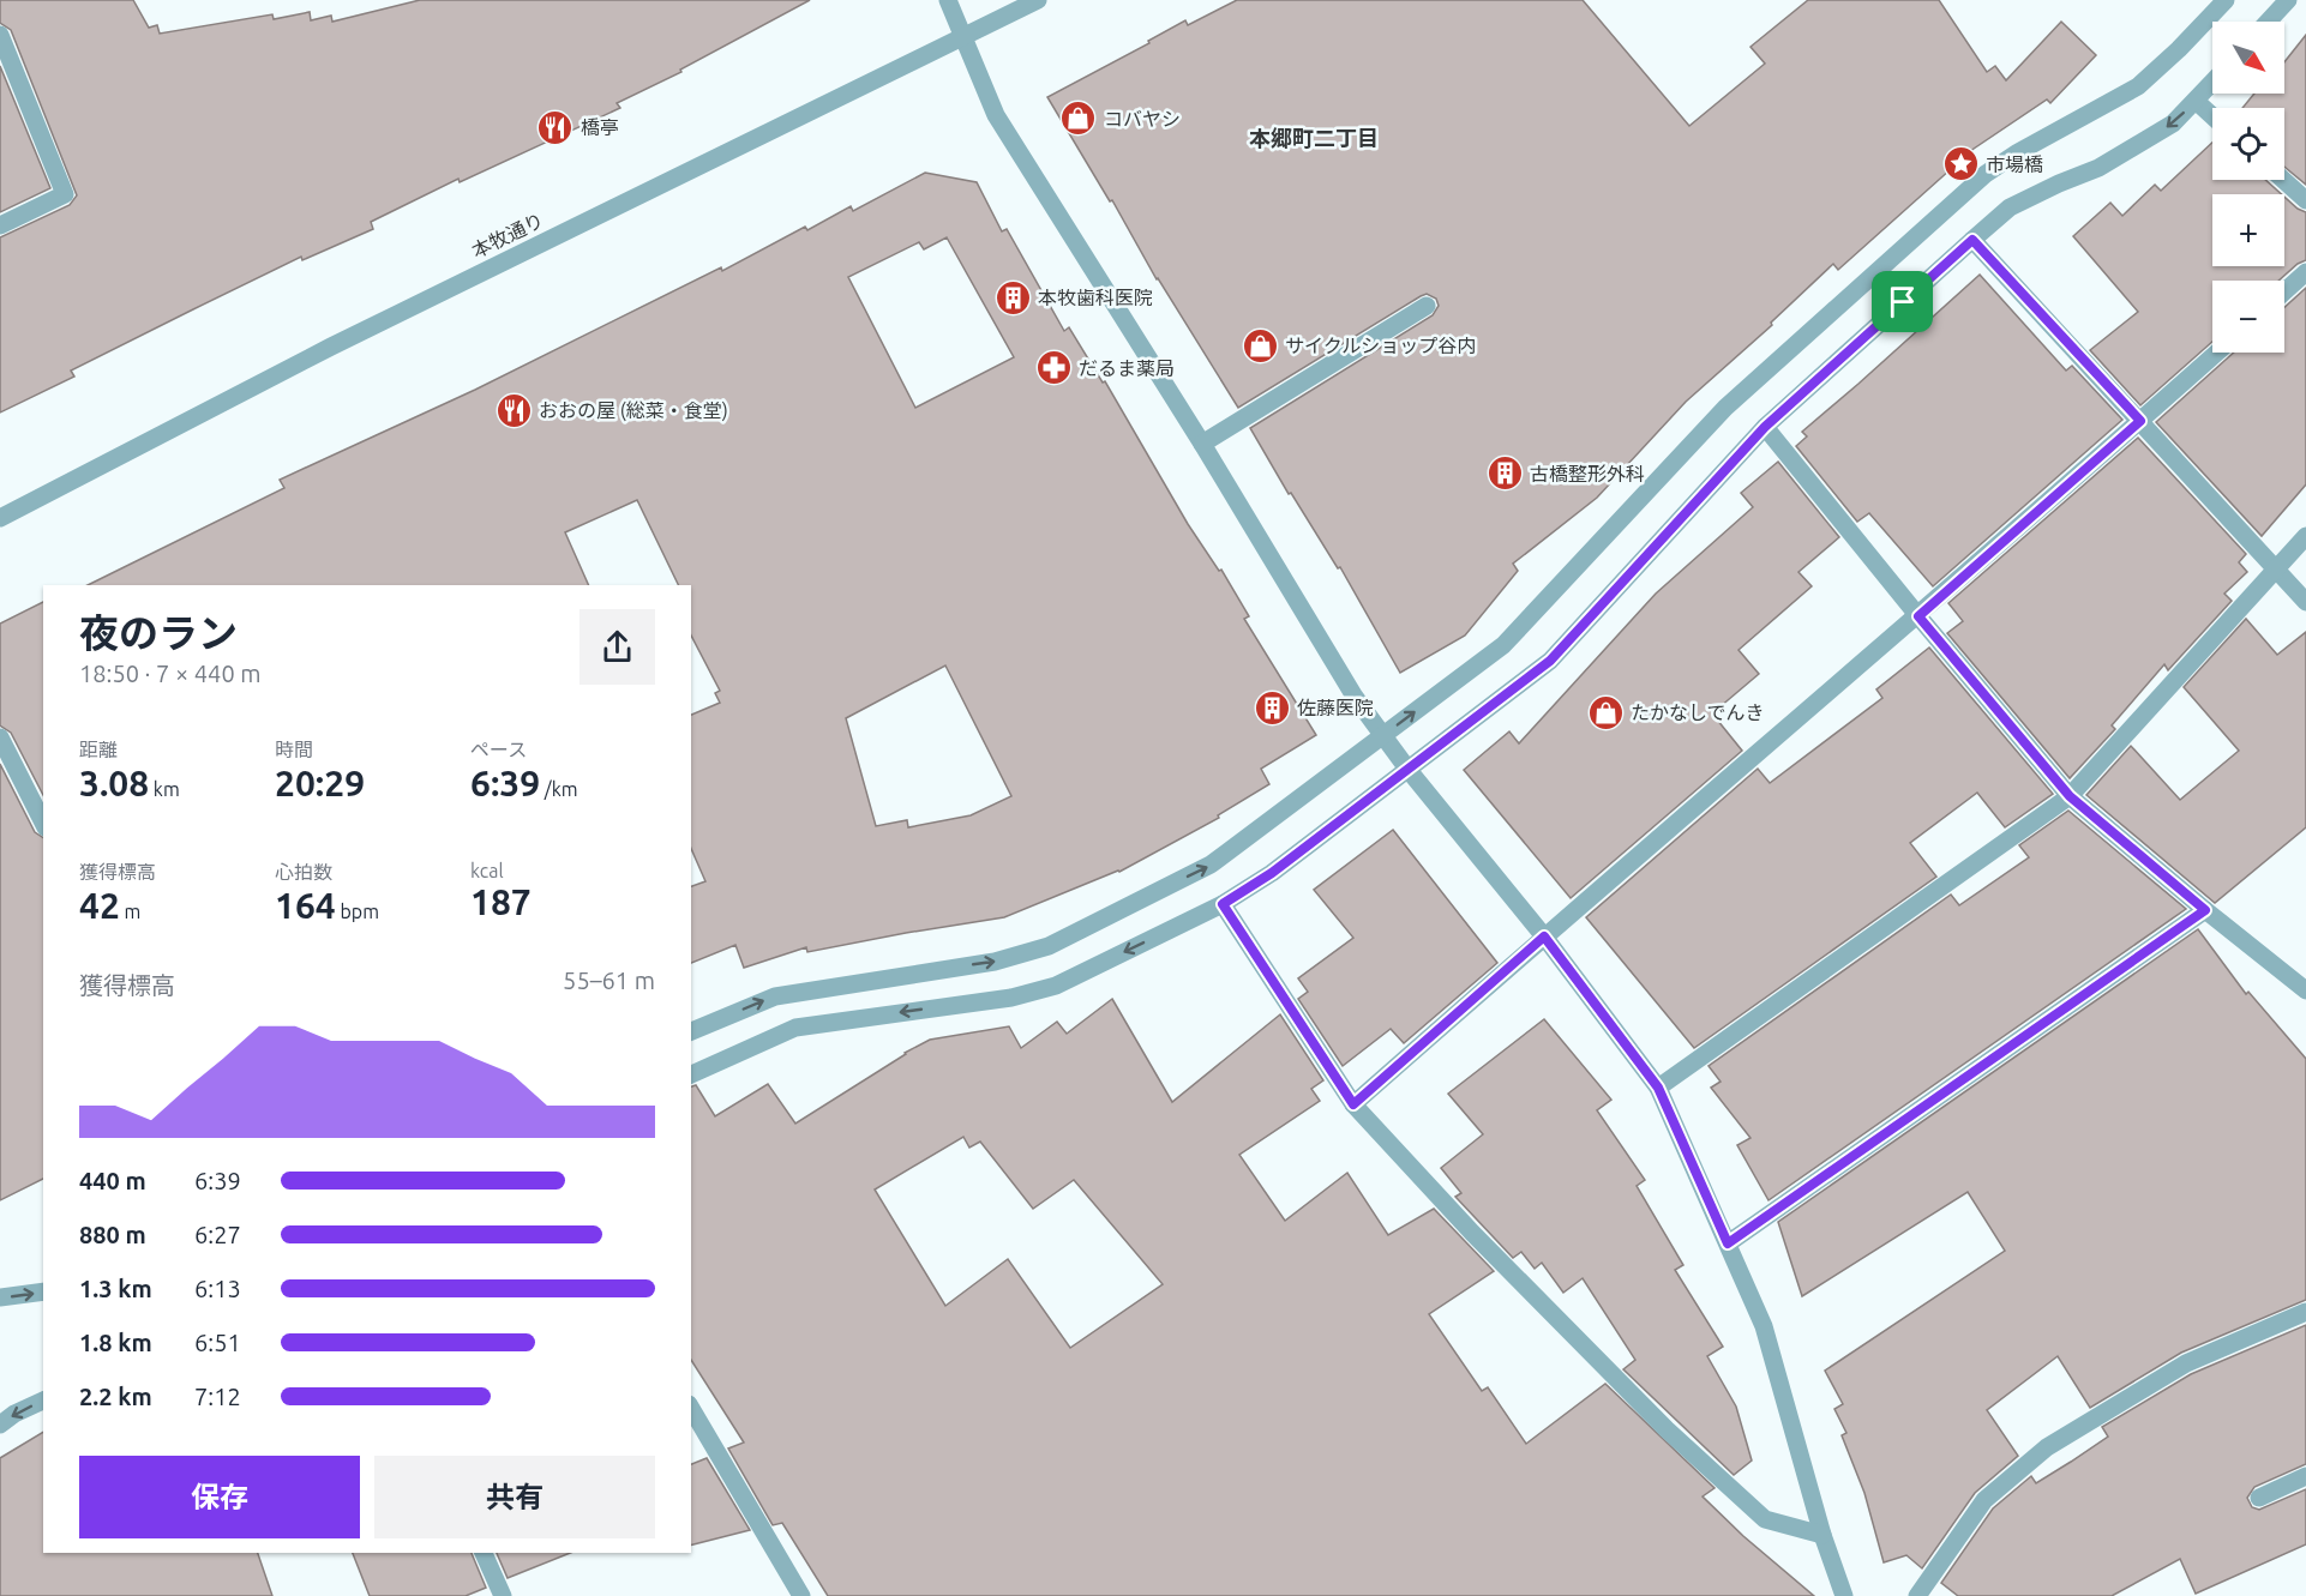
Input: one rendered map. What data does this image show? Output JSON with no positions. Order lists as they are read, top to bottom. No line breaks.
{"streets":{"street":["本牧通り"]},"districts":["本郷町二丁目"],"places":{"shop":["コバヤシ","サイクルショップ谷内","たかなしでんき"],"restaurant":["橋亭","おおの屋 (総菜・食堂)"],"place":["市場橋"],"building":["本牧歯科医院","古橋整形外科","佐藤医院"],"pharmacy":["だるま薬局"]},"north":"bottom right","page":{"map_buttons":["+","−"],"heading":["夜のラン","18:50 · 7 × 440 m"],"stats":[["距離","3.08 km"],["時間","20:29"],["ペース","6:39 /km"],["獲得標高","42 m"],["心拍数","164 bpm"],["kcal","187"]],"chart":["獲得標高","55–61 m"],"list":[{"name":"440 m","note":"6:39"},{"name":"880 m","note":"6:27"},{"name":"1.3 km","note":"6:13"},{"name":"1.8 km","note":"6:51"},{"name":"2.2 km","note":"7:12"}],"buttons":["保存","共有"]}}
